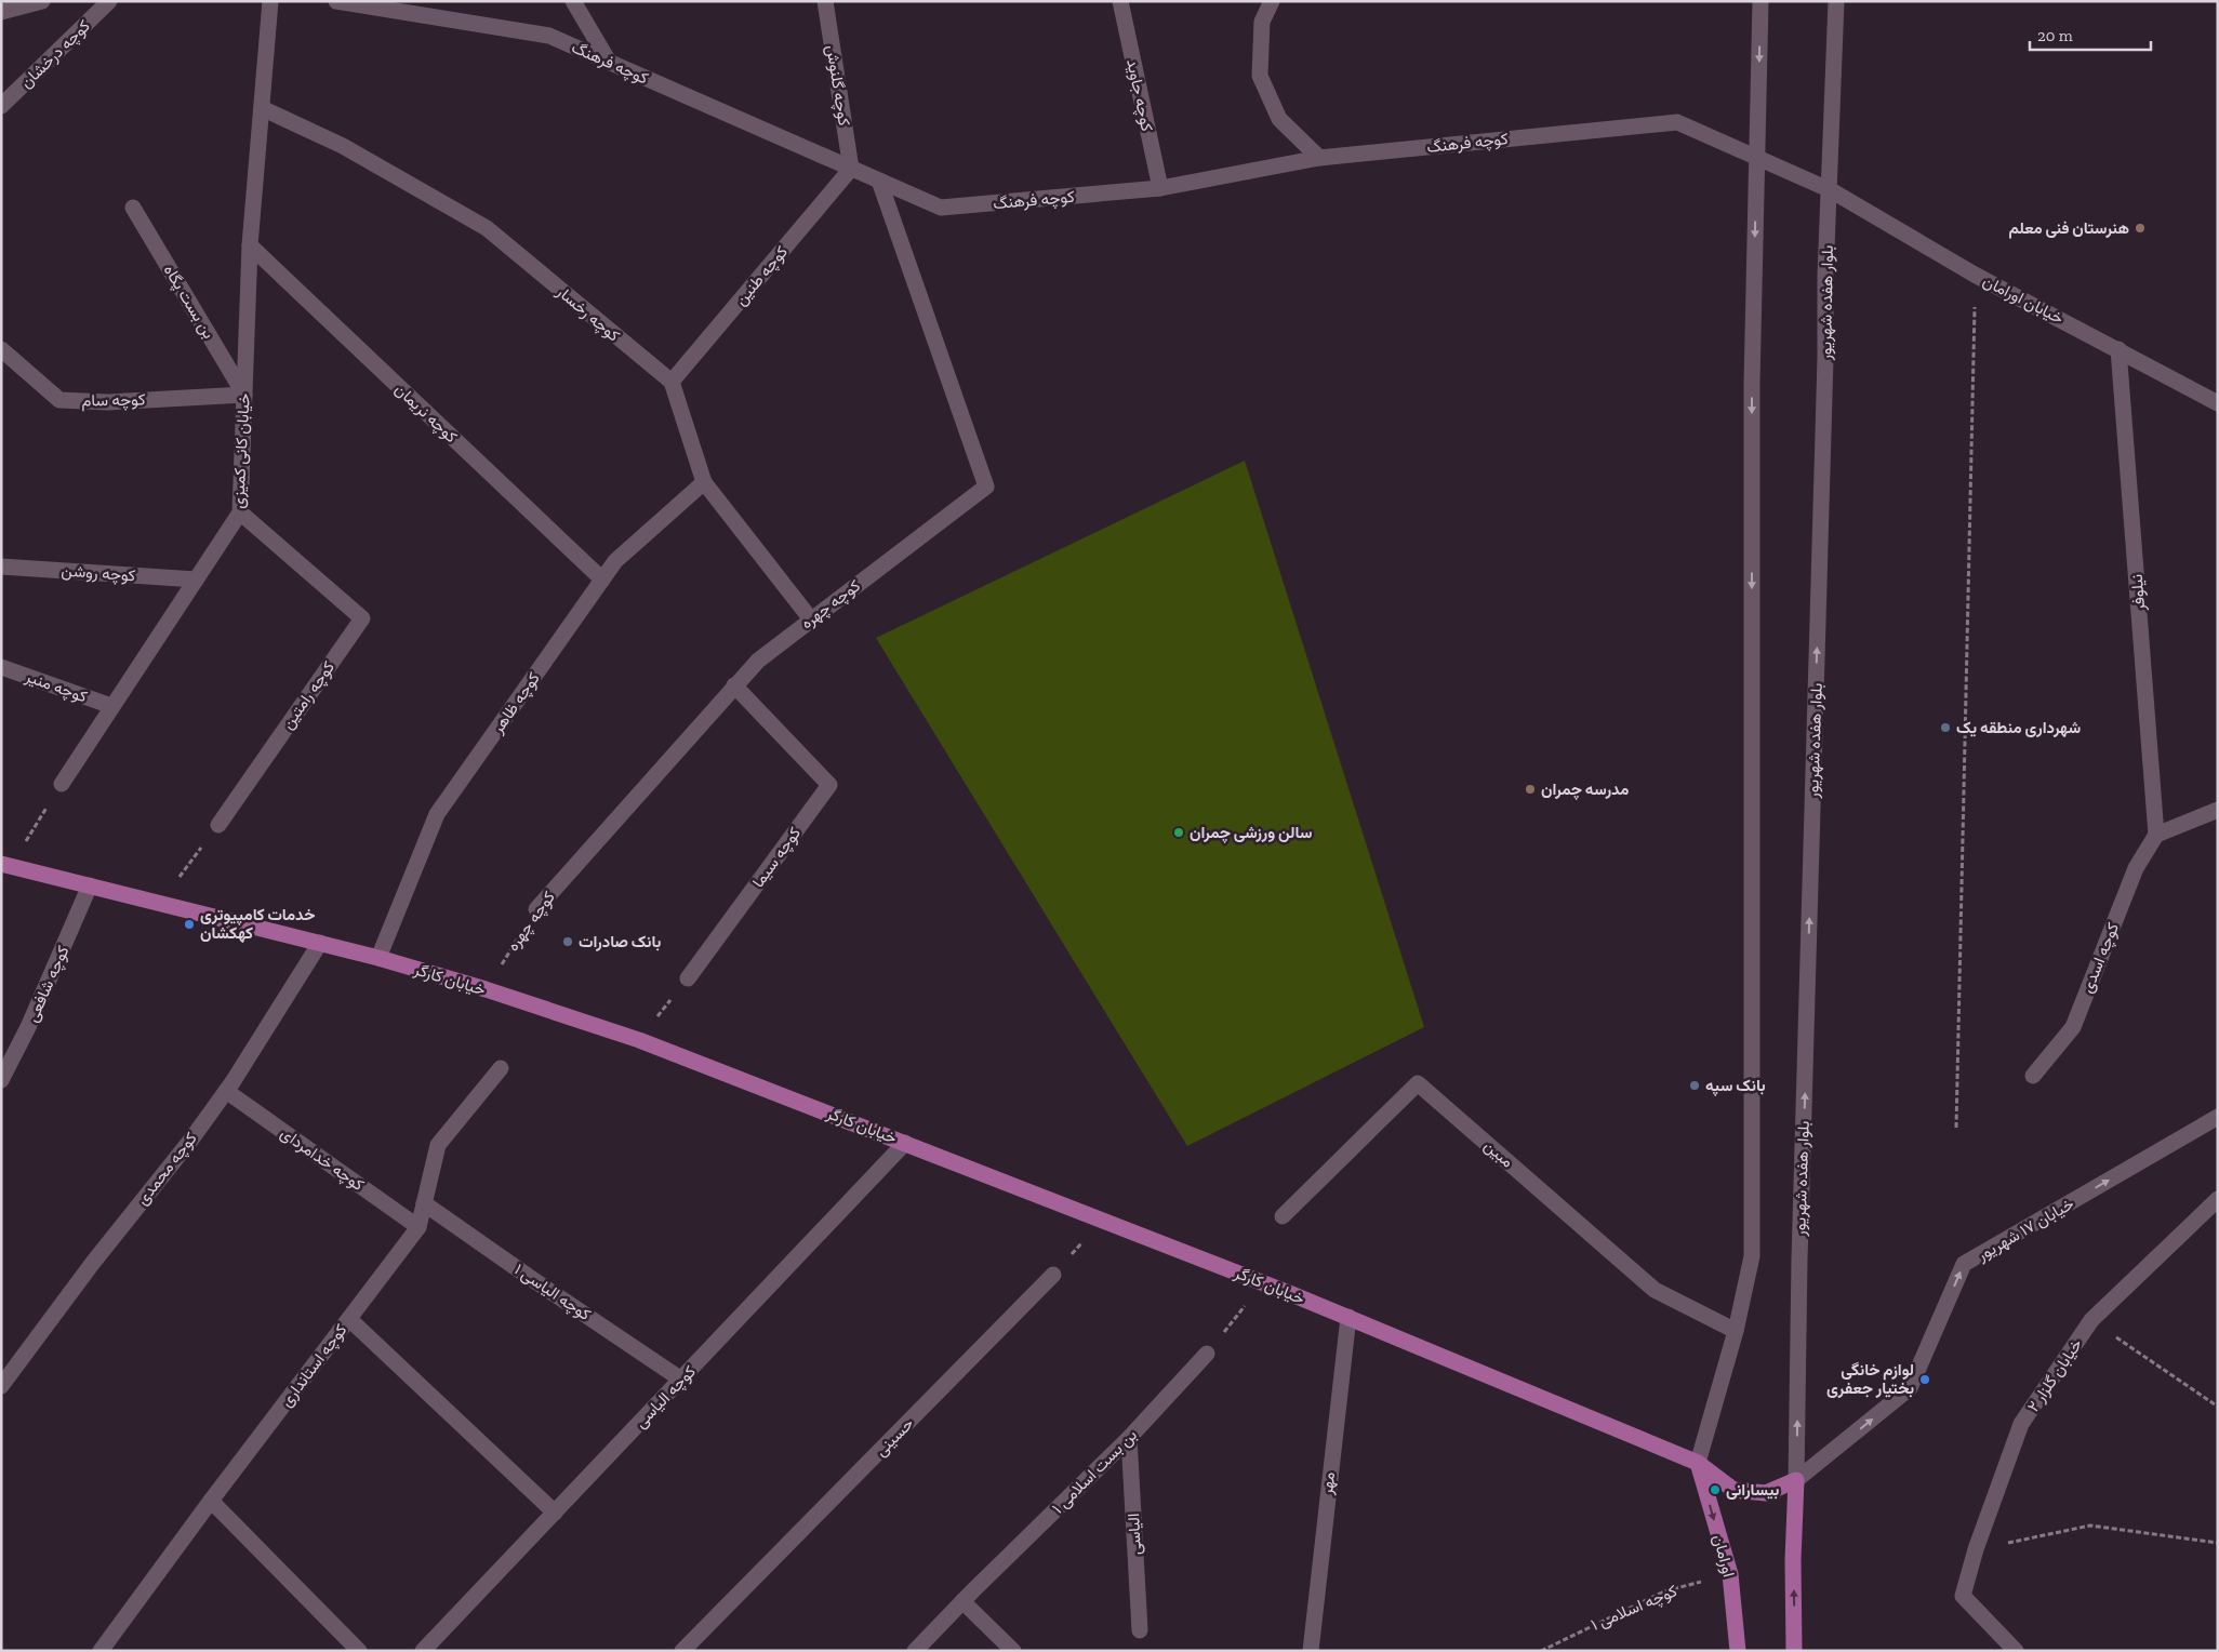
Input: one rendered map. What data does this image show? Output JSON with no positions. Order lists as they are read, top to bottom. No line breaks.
{"streets":{"main road":["خیابان کارگر","اورامان"],"street":["کوچه درخشان","کوچه فرهنگ","کوچه گلنوش","کوچه جاوید","کوچه طنین","خیابان اورامان","بن بست پگاه","بلوار هفده شهریور","کوچه رخسار","کوچه سام","کوچه نریمان","خیابان کانی کمیزی","کوچه روشن","نیلوفر","کوچه چهره","کوچه منیر","کوچه رامتین","کوچه ظاهر","کوچه سیما","کوچه اسدی","کوچه شافعی","مبین","کوچه خدامردای","کوچه محمدی","خیابان ۱۷ شهریور","کوچه الیاسی ۱","کوچه استانداری","خیابان گلزار ۲","کوچه الیاسی","حسینی","بن بست اسلامی ۱","مهر","الیاسی"],"path":["کوچه اسلامی ۱"]},"crossings":[["کوچه فرهنگ","کوچه گلنوش"],["کوچه فرهنگ","کوچه جاوید"],["کوچه فرهنگ","کوچه طنین"],["کوچه فرهنگ","خیابان اورامان"],["کوچه فرهنگ","بلوار هفده شهریور"],["کوچه فرهنگ","کوچه چهره"],["کوچه گلنوش","کوچه طنین"],["کوچه طنین","کوچه رخسار"],["خیابان اورامان","بلوار هفده شهریور"],["خیابان اورامان","نیلوفر"],["بن بست پگاه","کوچه سام"],["بن بست پگاه","خیابان کانی کمیزی"],["بلوار هفده شهریور","خیابان کارگر"],["بلوار هفده شهریور","خیابان ۱۷ شهریور"],["کوچه رخسار","خیابان کانی کمیزی"],["کوچه سام","خیابان کانی کمیزی"],["کوچه نریمان","خیابان کانی کمیزی"],["کوچه نریمان","کوچه ظاهر"],["خیابان کانی کمیزی","کوچه روشن"],["خیابان کانی کمیزی","کوچه منیر"],["خیابان کانی کمیزی","کوچه رامتین"],["نیلوفر","کوچه اسدی"],["کوچه چهره","کوچه سیما"],["کوچه چهره","خیابان کارگر"],["کوچه ظاهر","خیابان کارگر"],["خیابان کارگر","کوچه شافعی"],["خیابان کارگر","کوچه محمدی"],["خیابان کارگر","خیابان ۱۷ شهریور"],["خیابان کارگر","کوچه الیاسی"],["خیابان کارگر","مهر"],["خیابان کارگر","اورامان"],["کوچه خدامردای","کوچه محمدی"],["کوچه خدامردای","کوچه استانداری"],["کوچه الیاسی ۱","کوچه استانداری"],["کوچه الیاسی ۱","کوچه الیاسی"],["بن بست اسلامی ۱","الیاسی"],["اورامان","کوچه اسلامی ۱"]],"one_way":["خیابان ۱۷ شهریور"],"places":["هنرستان فنی معلم","شهرداری منطقه یک","مدرسه چمران","سالن ورزشی چمران","خدمات کامپیوتری کهکشان","بانک صادرات","بانک سپه","لوازم خانگی بختیار جعفری","بیسارانی"],"scale_bar":"20 m"}
